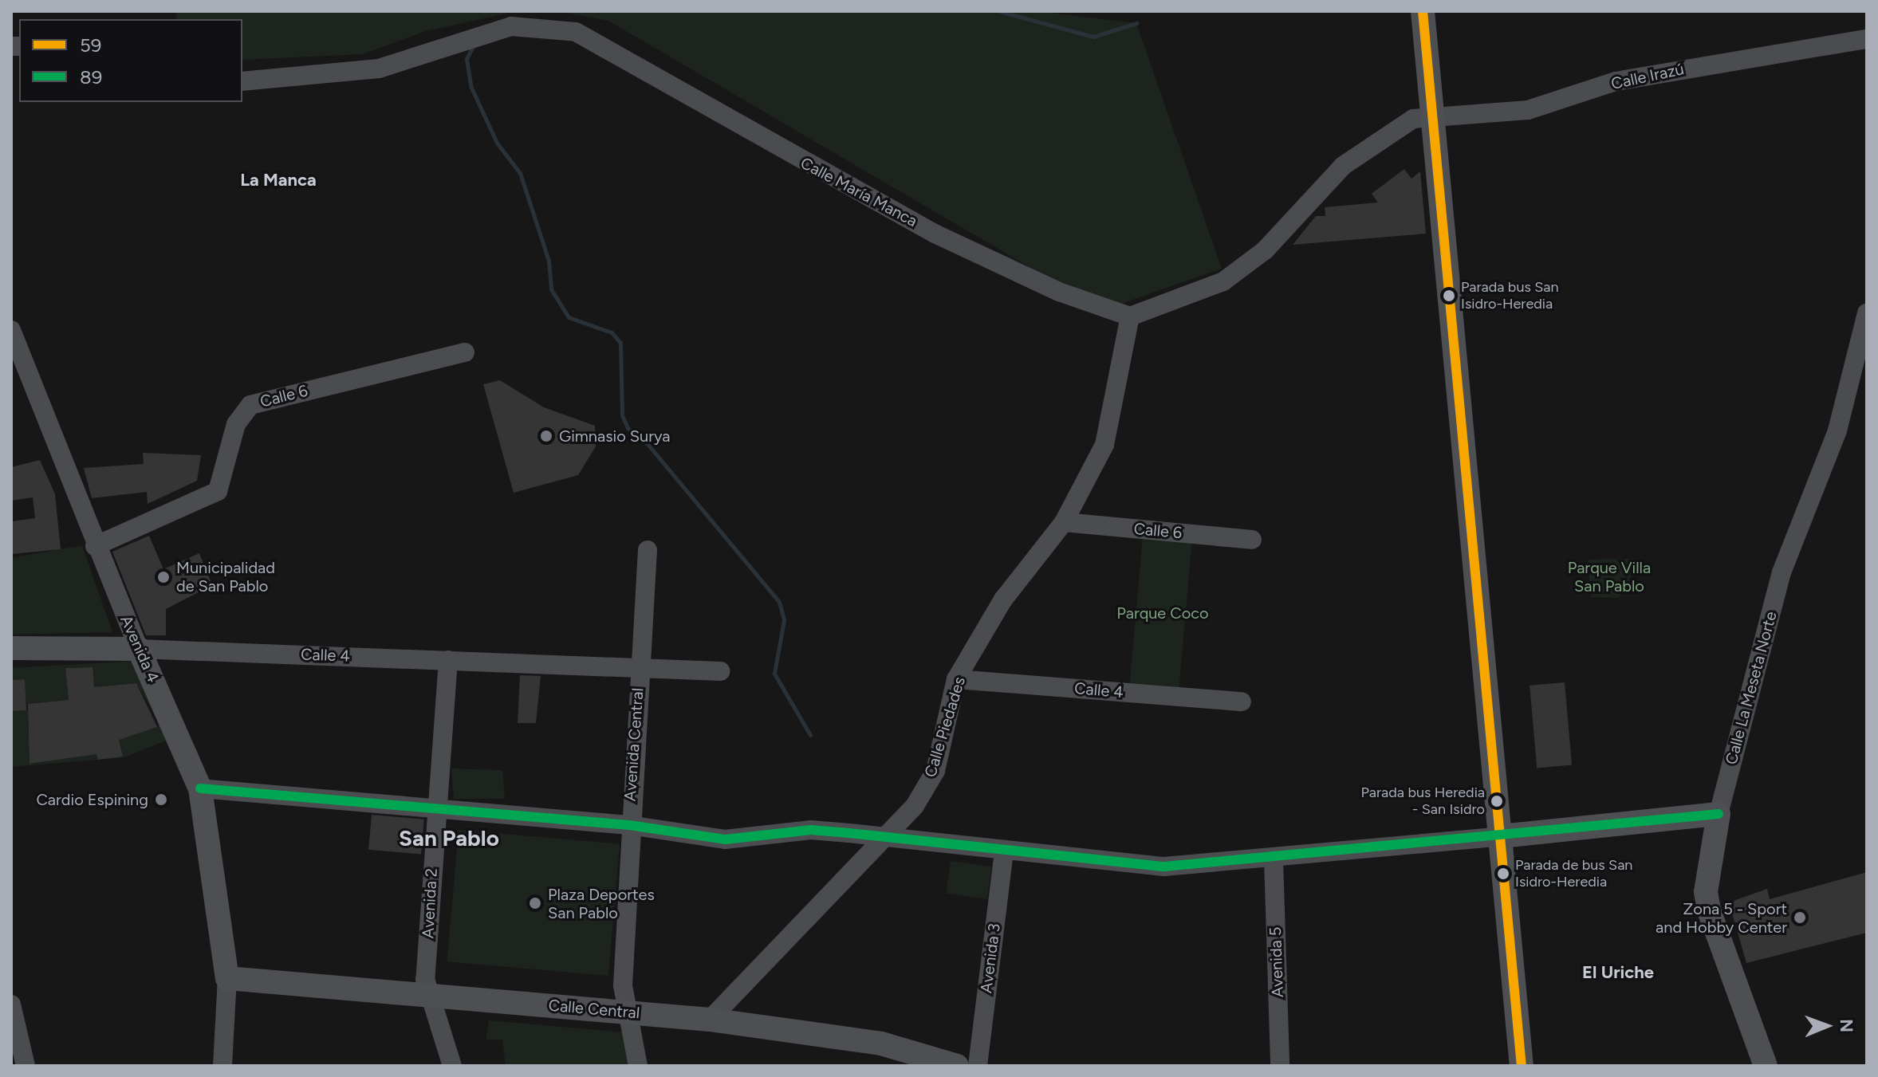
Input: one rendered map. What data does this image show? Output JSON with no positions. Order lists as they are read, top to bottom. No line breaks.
{"streets":{"main road":["Avenida 4","Calle 4","Calle La Meseta Norte","Calle Central"],"street":["Calle Irazú","Calle María Manca","Calle 6","Calle Piedades","Avenida Central","Avenida 2","Avenida 3","Avenida 5"]},"crossings":[["Calle María Manca","Calle Piedades"],["Calle 6","Avenida 4"],["Calle 6","Calle Piedades"],["Avenida 4","Calle 4"],["Avenida 4","Calle Central"],["Calle 4","Calle Piedades"],["Calle 4","Avenida Central"],["Calle 4","Avenida 2"],["Calle Piedades","Calle Central"],["Avenida Central","Calle Central"],["Avenida 2","Calle Central"]],"districts":["La Manca","San Pablo","El Uriche"],"parks":["Parque Villa San Pablo","Parque Coco"],"places":["Parada bus San Isidro-Heredia","Gimnasio Surya","Municipalidad de San Pablo","Cardio Espining","Parada bus Heredia - San Isidro","Parada de bus San Isidro-Heredia","Plaza Deportes San Pablo","Zona 5 - Sport and Hobby Center"],"lines":["transit line 59","transit line 89"],"legend":["59","89"],"north":"right"}
